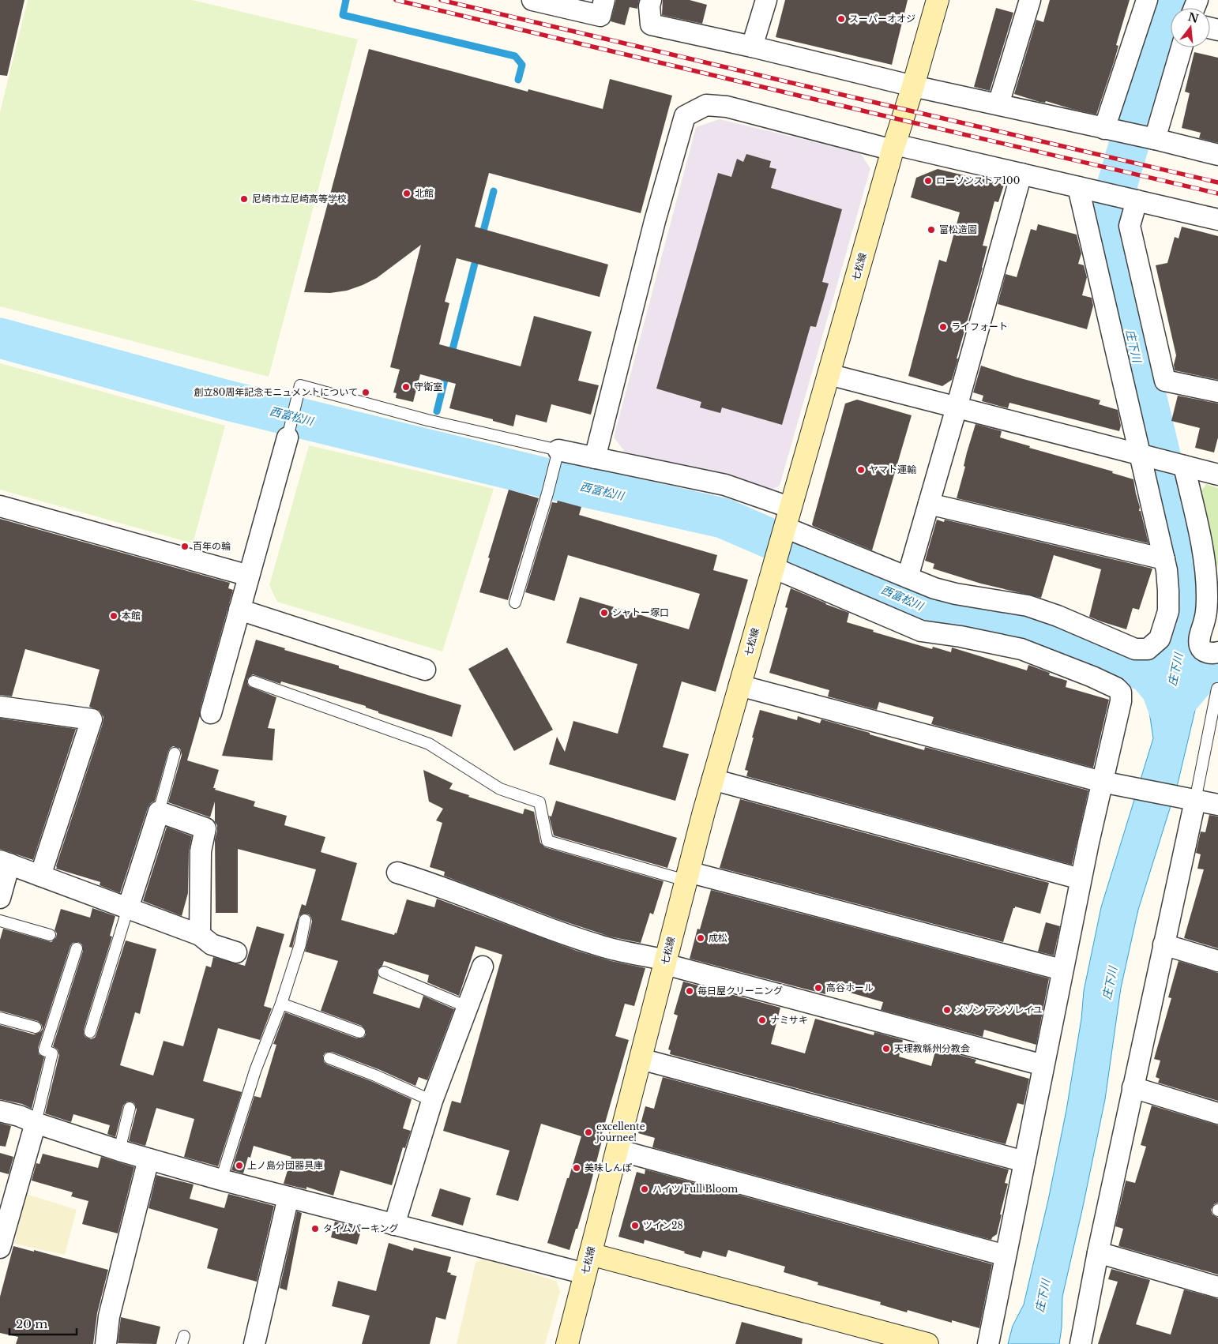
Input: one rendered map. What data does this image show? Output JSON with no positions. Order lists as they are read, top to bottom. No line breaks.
{"streets":{"street":["七松線"]},"water":["庄下川","西富松川"],"places":["スーパーオオジ","ローソンストア100","北館","尼崎市立尼崎高等学校","富松造園","ライフォート","守衛室","創立80周年記念モニュメントについて","ヤマト運輸","百年の輪","シャトー塚口","本館","成松","高谷ホール","毎日屋クリーニング","メゾン アンソレイユ","ナミサキ","天理教緜州分教会","excellente journee!","上ノ島分団器具庫","美味しんぽ","ハイツ Full Bloom","ツイン28","タイムパーキング"],"scale_bar":"20 m","north":"top"}
